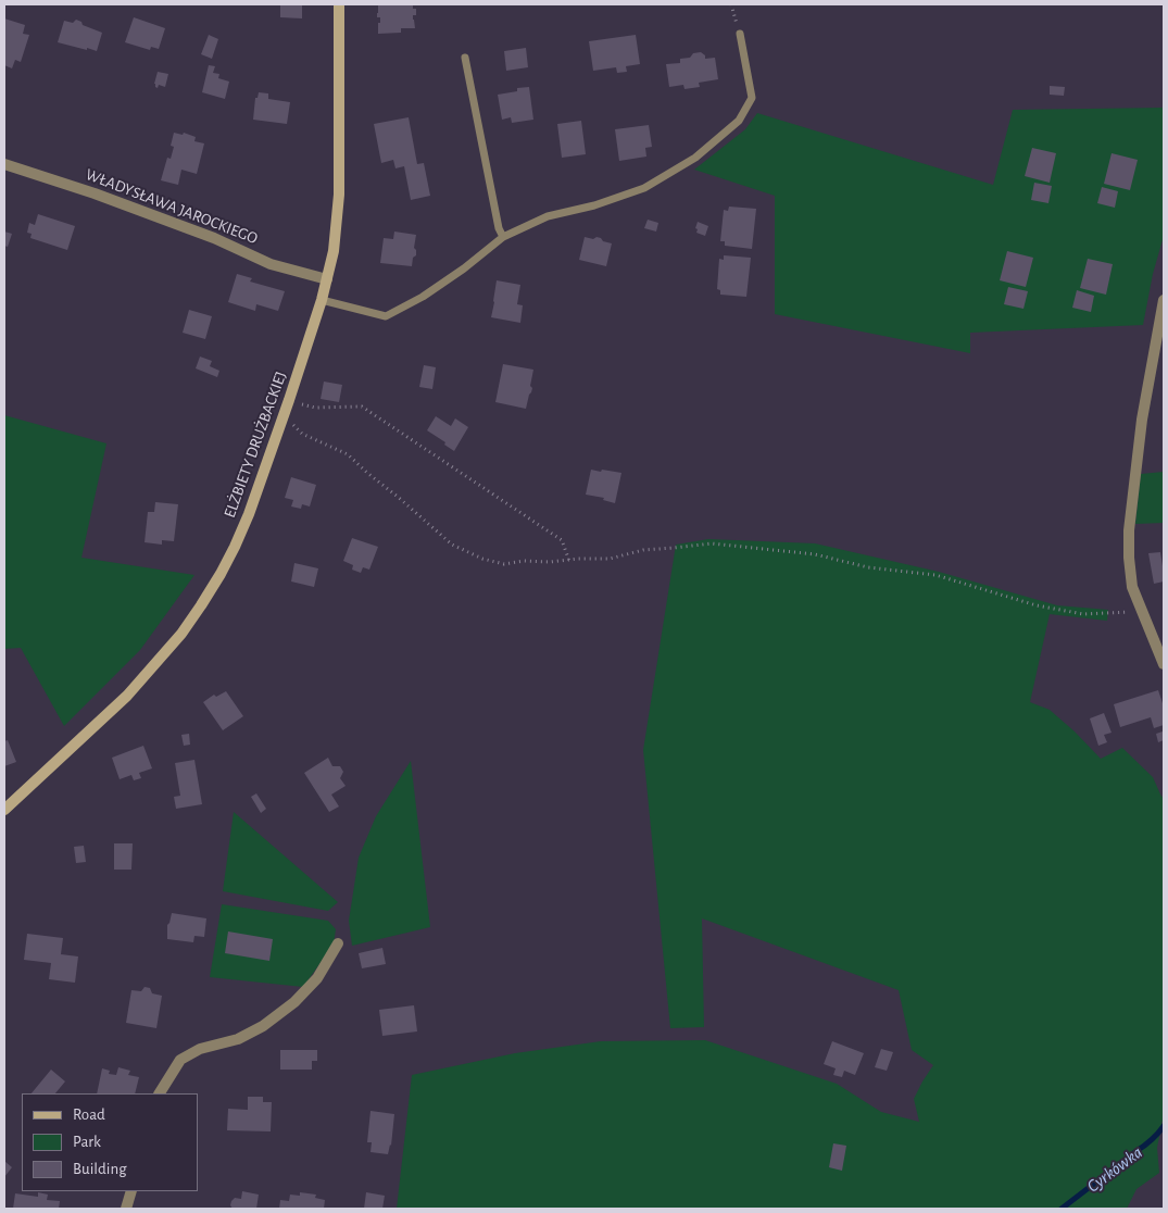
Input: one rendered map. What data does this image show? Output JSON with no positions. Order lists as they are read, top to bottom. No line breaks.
{"streets":{"street":["WŁADYSŁAWA JAROCKIEGO","ELŻBIETY DRUŻBACKIEJ"]},"crossings":[["WŁADYSŁAWA JAROCKIEGO","ELŻBIETY DRUŻBACKIEJ"]],"water":["Cyrkówka"],"legend":["Road","Park","Building"]}
